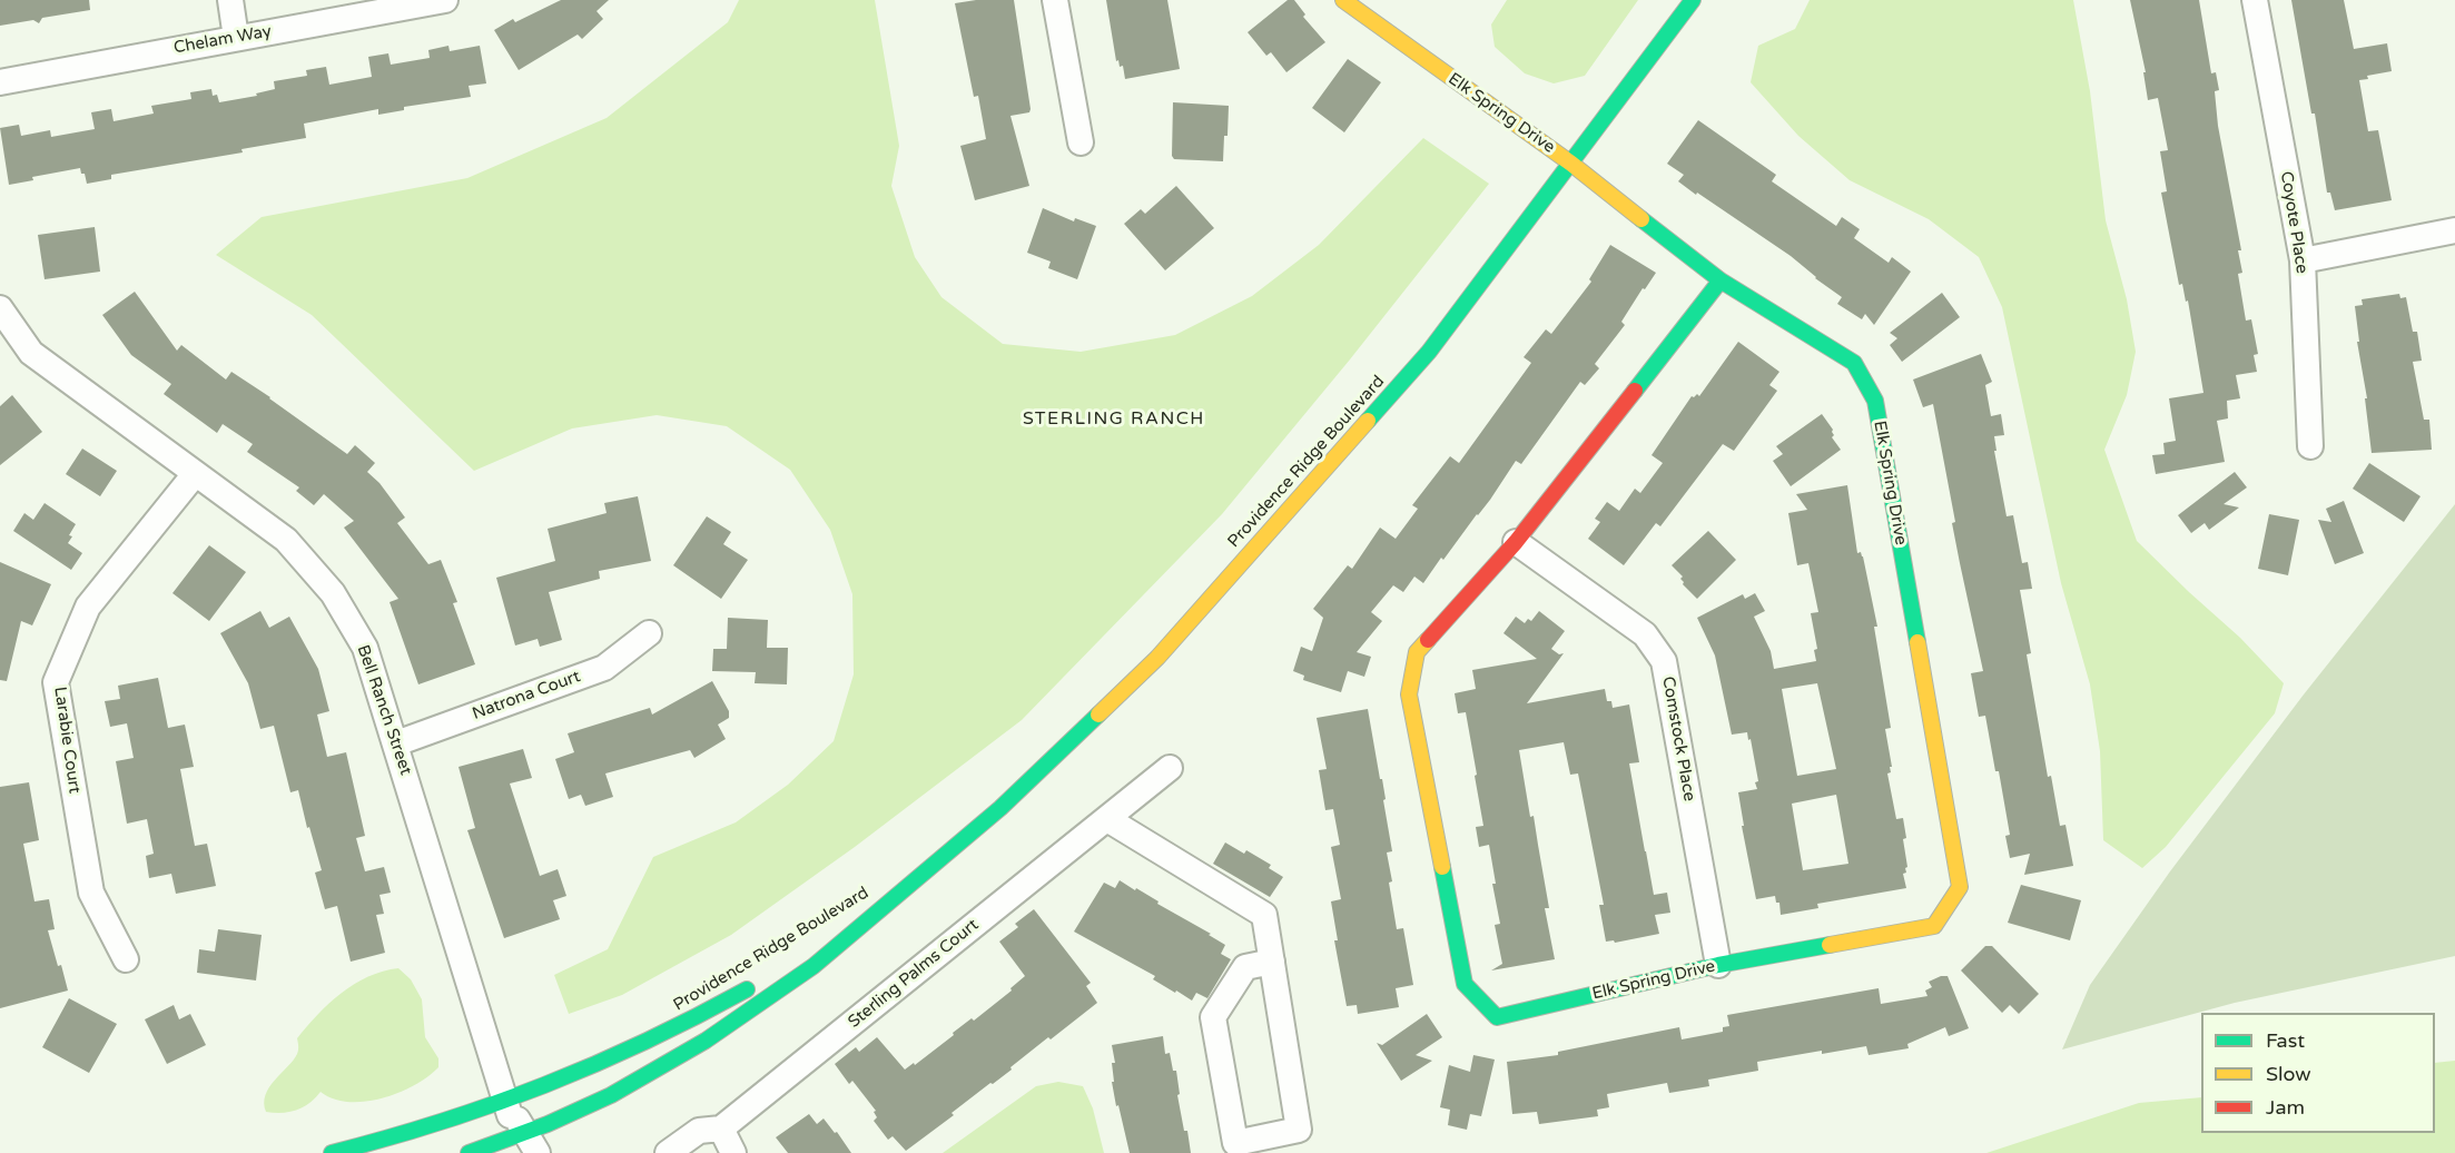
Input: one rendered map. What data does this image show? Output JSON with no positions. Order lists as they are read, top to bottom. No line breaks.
{"streets":{"street":["Chelam Way","Elk Spring Drive","Coyote Place","Providence Ridge Boulevard","Natrona Court","Bell Ranch Street","Comstock Place","Larabie Court","Sterling Palms Court"]},"crossings":[["Elk Spring Drive","Providence Ridge Boulevard"],["Elk Spring Drive","Comstock Place"],["Providence Ridge Boulevard","Bell Ranch Street"],["Natrona Court","Bell Ranch Street"],["Bell Ranch Street","Larabie Court"]],"districts":["STERLING RANCH"],"legend":["Fast","Slow","Jam"]}
